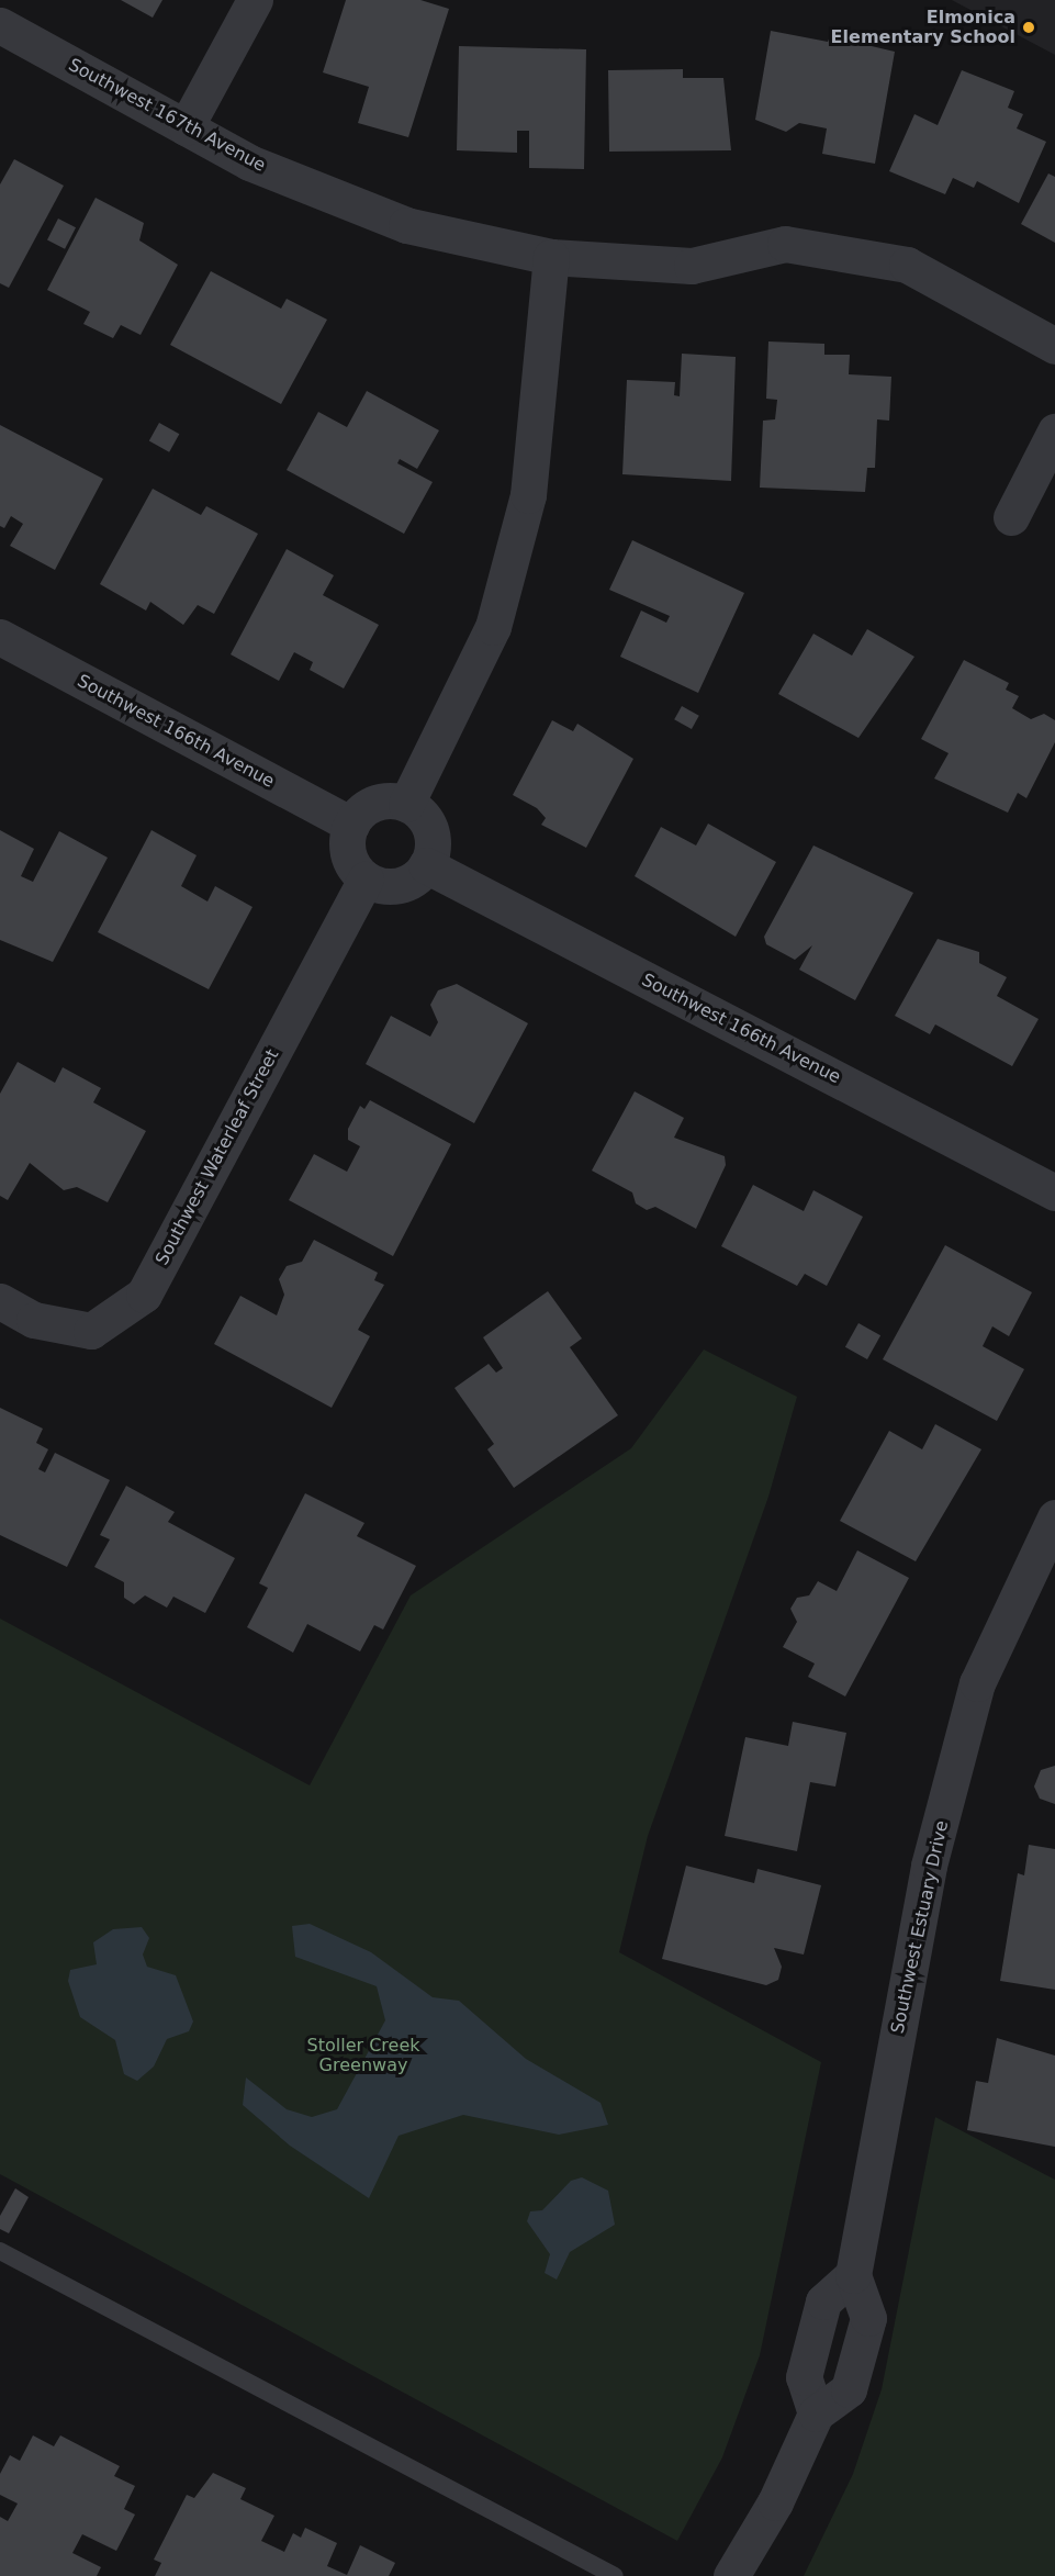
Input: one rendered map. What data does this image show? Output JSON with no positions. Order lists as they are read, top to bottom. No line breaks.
{"streets":{"street":["Southwest 167th Avenue","Southwest 166th Avenue","Southwest Waterleaf Street","Southwest Estuary Drive"]},"crossings":[["Southwest 166th Avenue","Southwest Waterleaf Street"]],"parks":["Stoller Creek Greenway"],"places":["Elmonica Elementary School"]}
